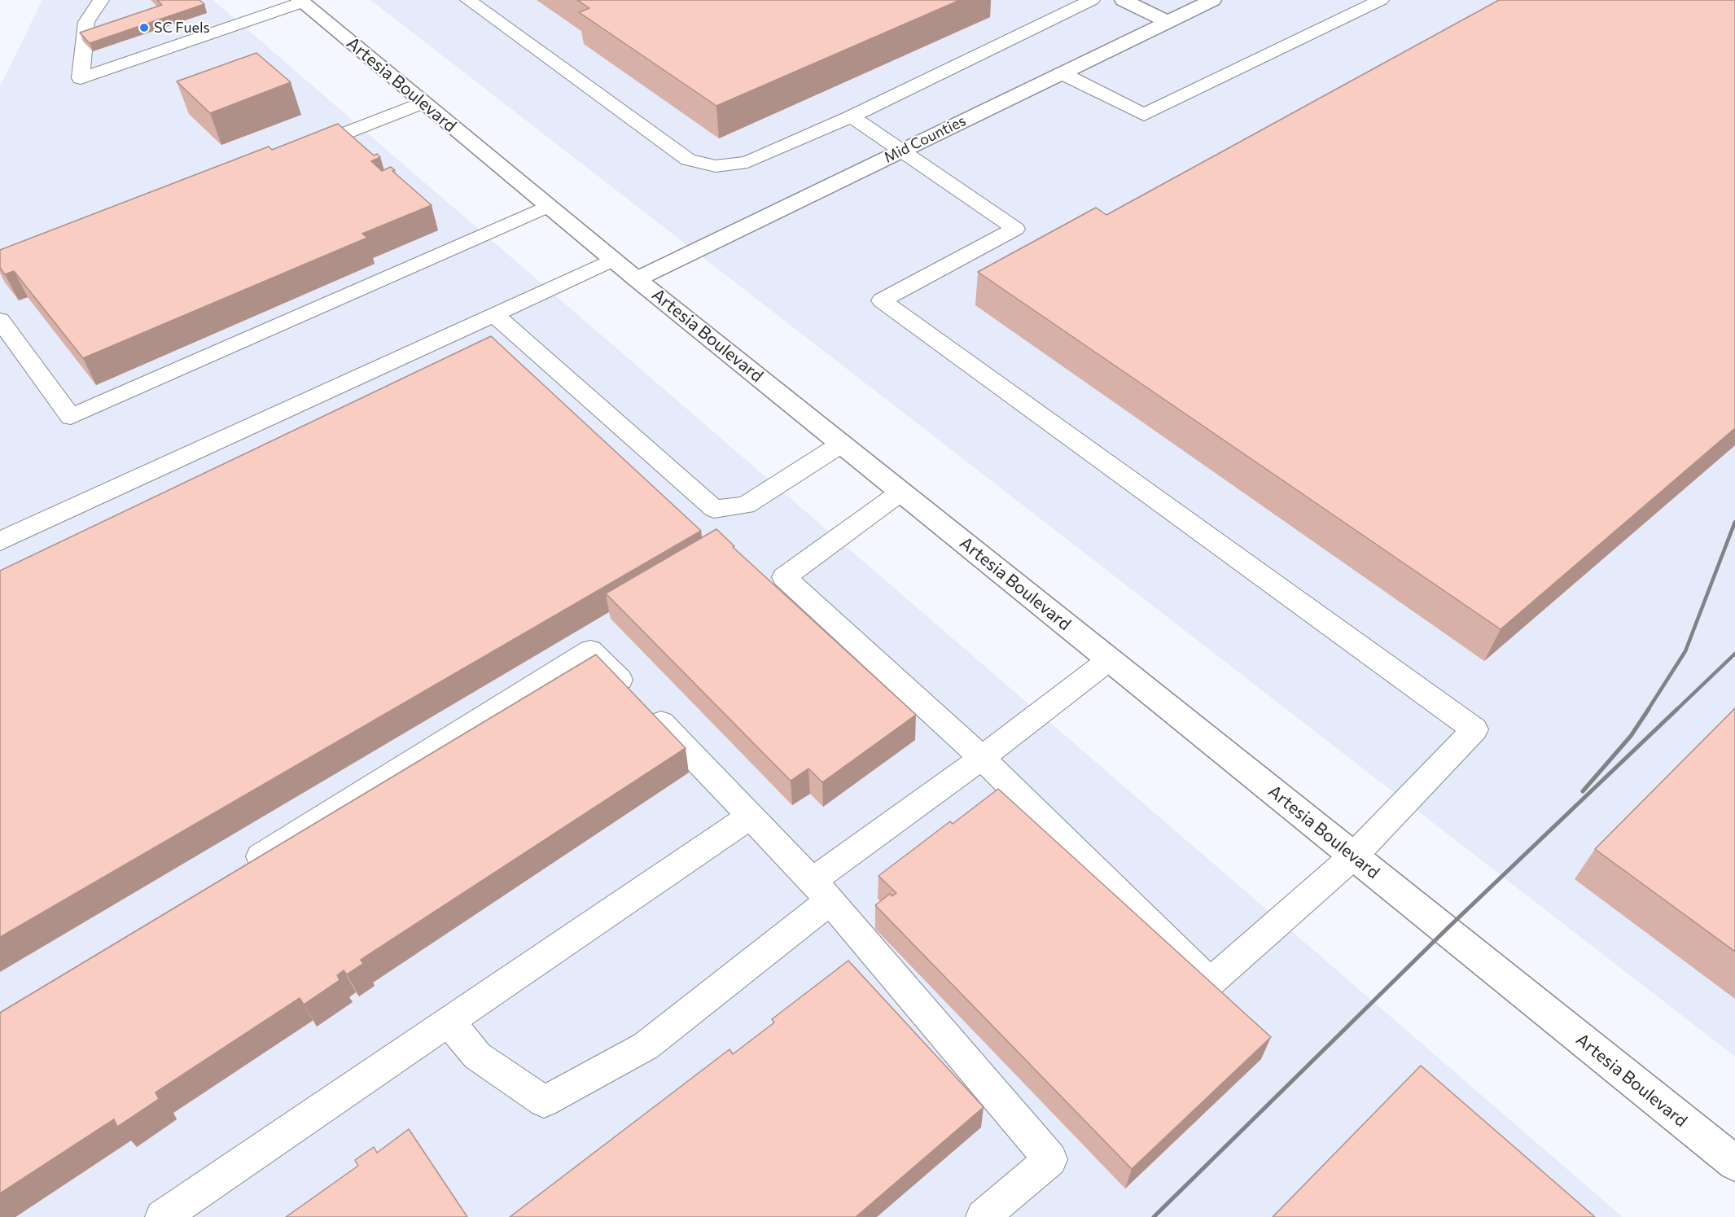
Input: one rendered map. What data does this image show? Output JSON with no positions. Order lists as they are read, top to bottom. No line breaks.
{"streets":{"main road":["Artesia Boulevard","Mid Counties"]},"crossings":[["Artesia Boulevard","Mid Counties"]],"places":["SC Fuels"]}
